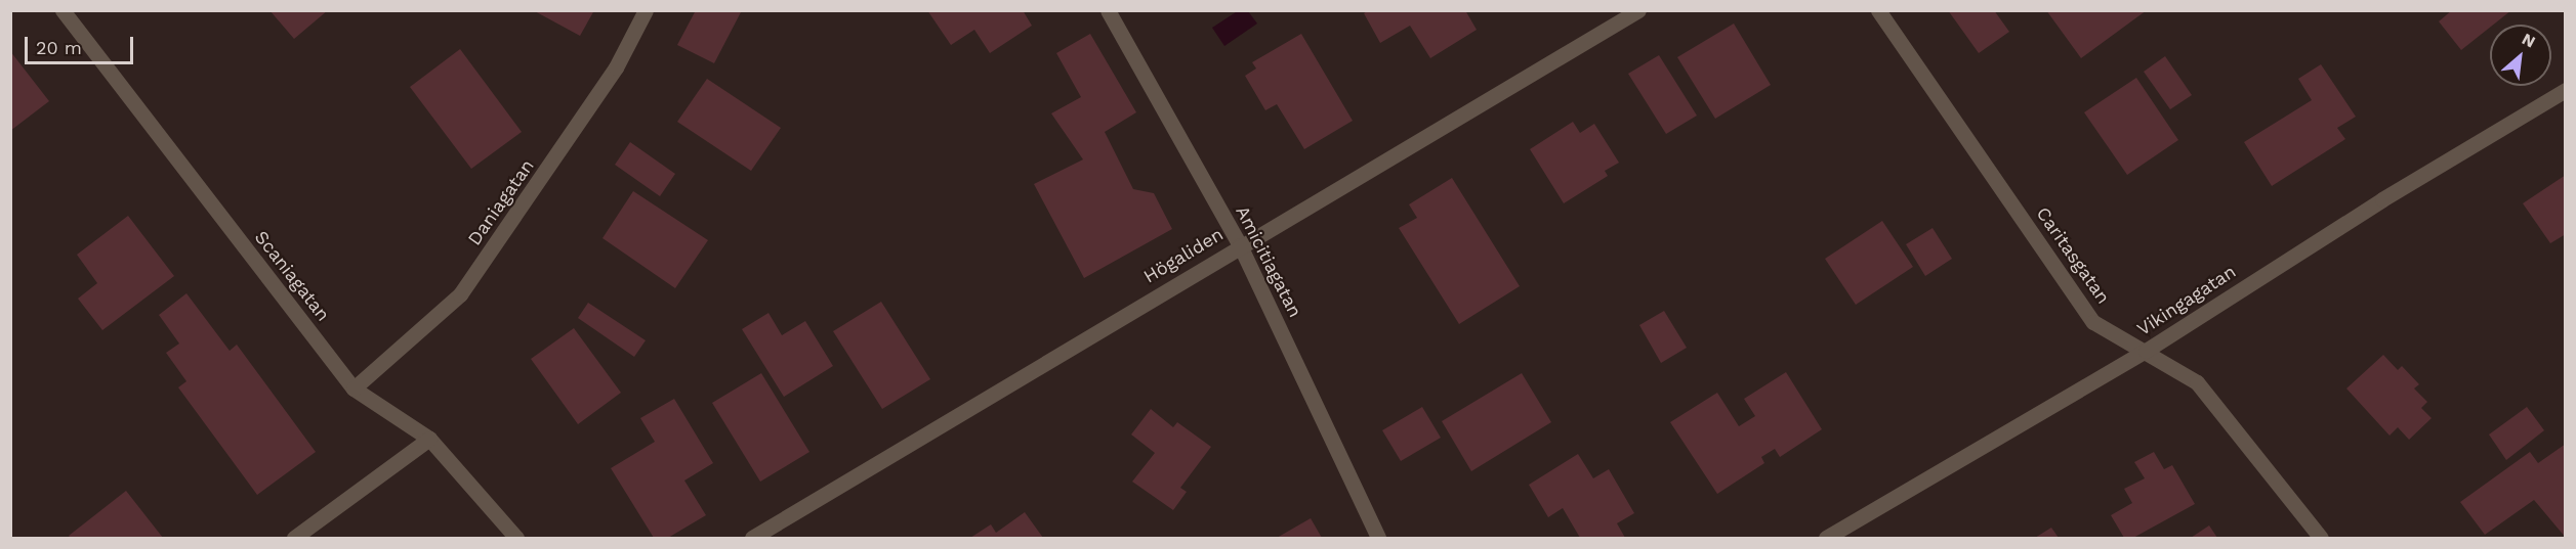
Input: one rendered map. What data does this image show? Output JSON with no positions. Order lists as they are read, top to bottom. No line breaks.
{"streets":{"street":["Daniagatan","Högaliden","Caritasgatan","Amicitiagatan","Scaniagatan","Vikingagatan"]},"crossings":[["Daniagatan","Scaniagatan"],["Högaliden","Amicitiagatan"],["Caritasgatan","Vikingagatan"]],"scale_bar":"20 m","north":"top right"}
